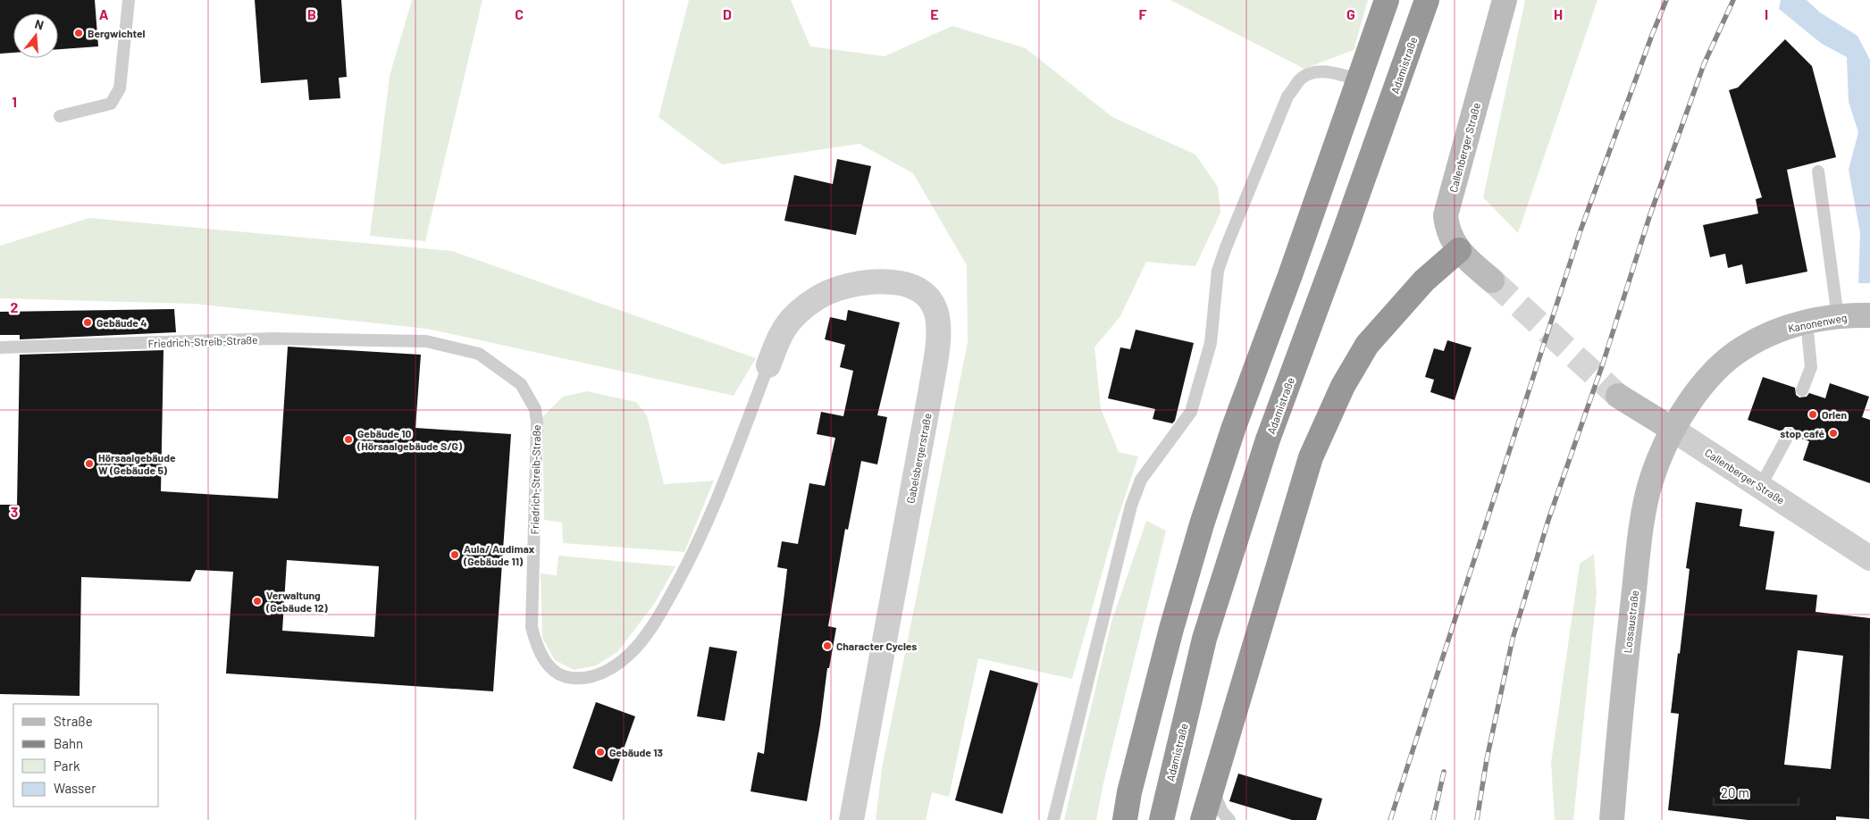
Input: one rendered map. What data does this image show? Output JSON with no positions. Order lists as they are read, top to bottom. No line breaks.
{"streets":{"highway":["Adamistraße"],"street":["Callenberger Straße","Kanonenweg","Gabelsbergerstraße","Lossaustraße"],"lane":["Friedrich-Streib-Straße"]},"crossings":[["Callenberger Straße","Kanonenweg"],["Callenberger Straße","Lossaustraße"],["Kanonenweg","Lossaustraße"],["Friedrich-Streib-Straße","Gabelsbergerstraße"]],"places":["Bergwichtel","Gebäude 4","Orlen","stop café","Gebäude 10 (Hörsaalgebäude S/G)","Hörsaalgebäude W (Gebäude 5)","Aula/ Audimax (Gebäude 11)","Verwaltung (Gebäude 12)","Character Cycles","Gebäude 13"],"legend":["Straße","Bahn","Park","Wasser"],"scale_bar":"20 m","north":"top","grid":{"columns":["A","B","C","D","E","F","G","H","I"],"rows":["1","2","3"]}}
